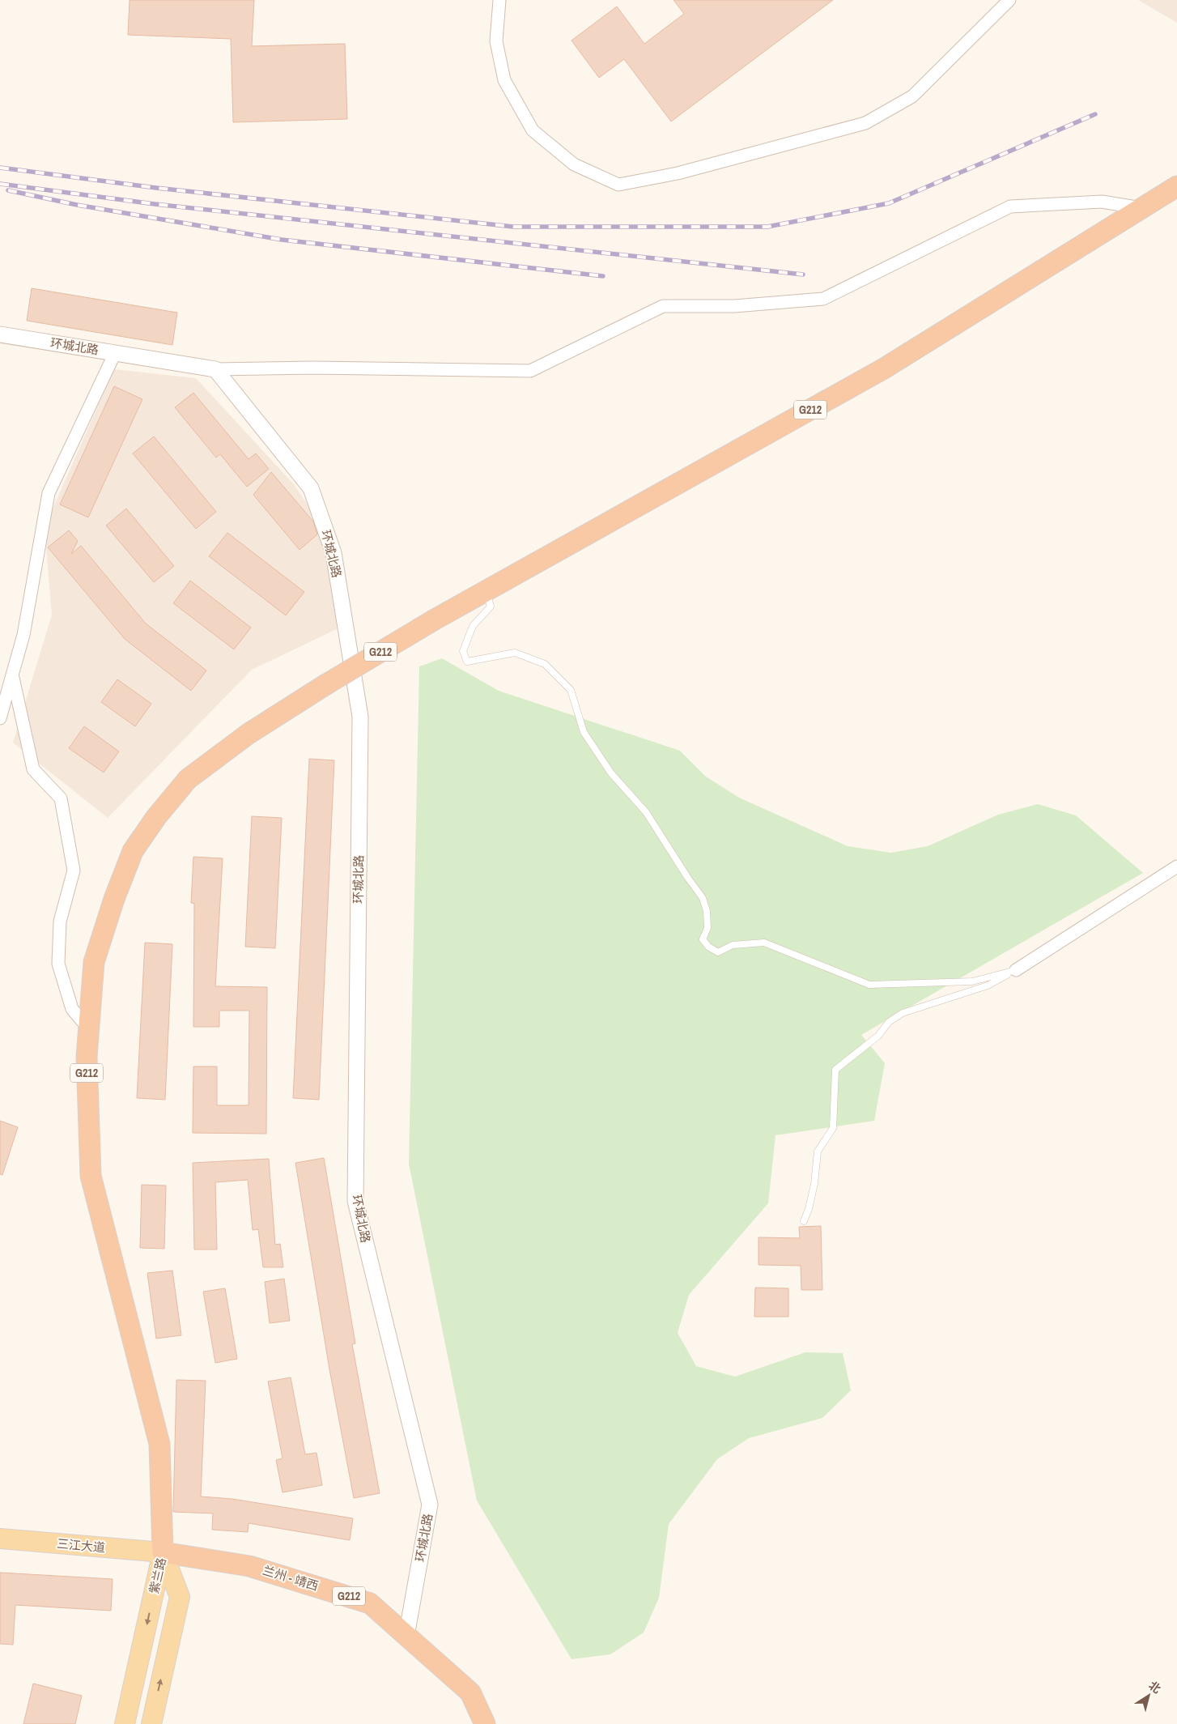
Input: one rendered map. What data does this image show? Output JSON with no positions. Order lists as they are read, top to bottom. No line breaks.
{"streets":{"highway":["G212","兰州 - 靖西"],"main road":["三江大道","紫兰路"],"street":["环城北路"]},"crossings":[["环城北路","兰州 - 靖西"],["G212","三江大道"],["G212","紫兰路"],["G212","兰州 - 靖西"],["三江大道","紫兰路"],["三江大道","兰州 - 靖西"],["紫兰路","兰州 - 靖西"]],"north":"top right"}
